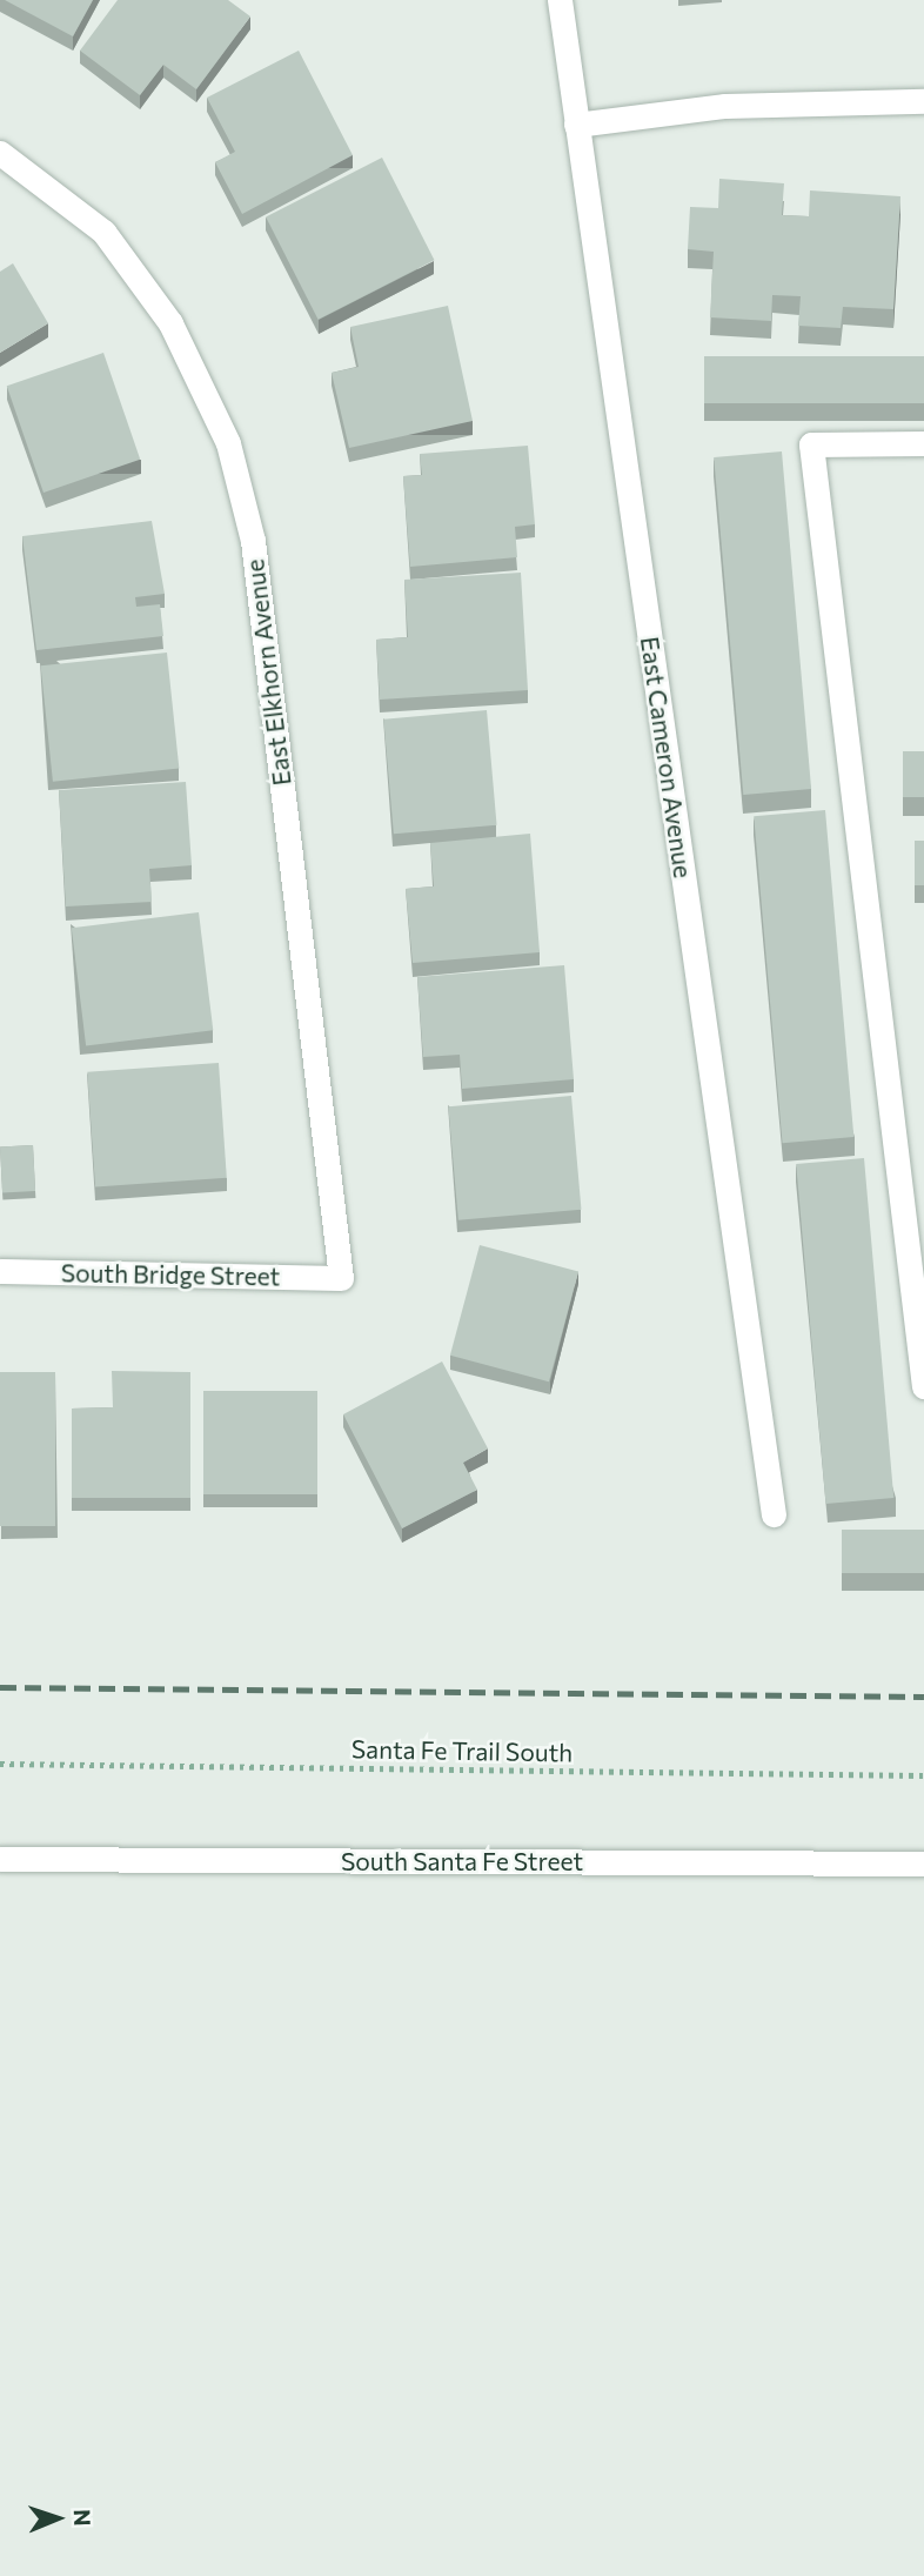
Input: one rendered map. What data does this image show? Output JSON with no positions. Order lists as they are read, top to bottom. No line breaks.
{"streets":{"street":["East Elkhorn Avenue","East Cameron Avenue","South Bridge Street","South Santa Fe Street"],"path":["Santa Fe Trail South"]},"crossings":[["East Elkhorn Avenue","South Bridge Street"]],"north":"right"}
